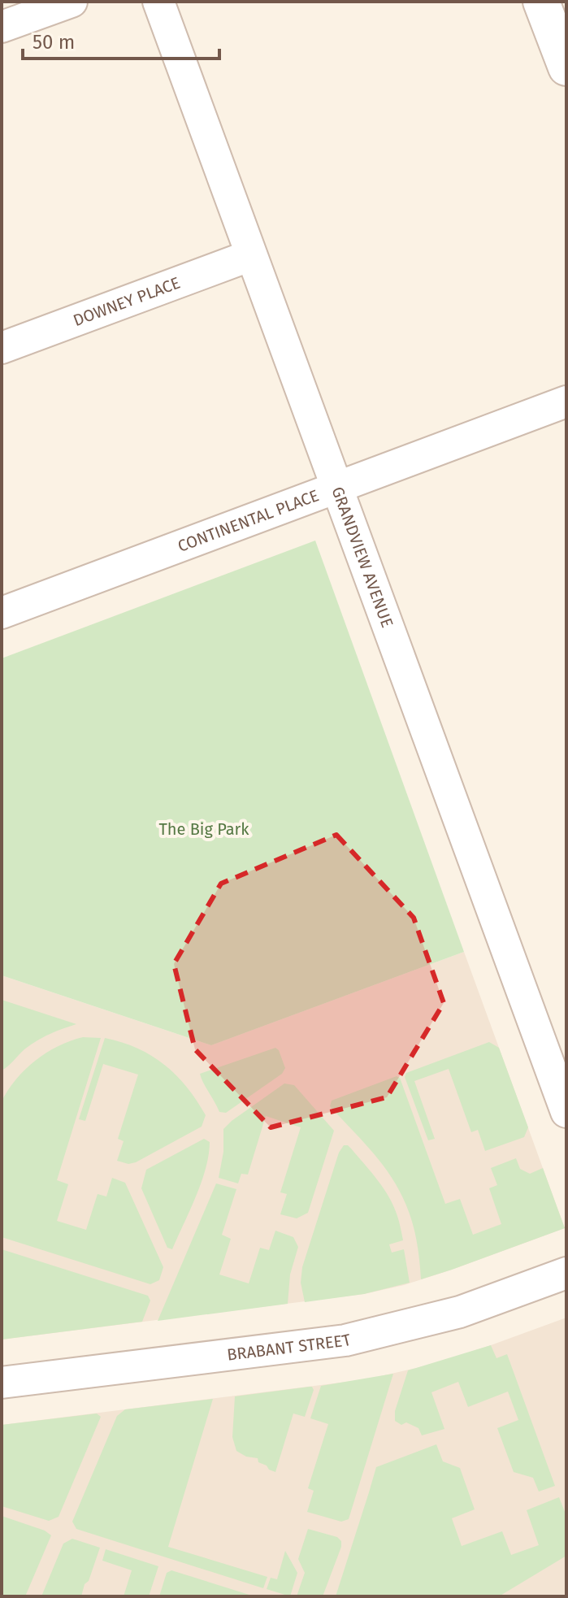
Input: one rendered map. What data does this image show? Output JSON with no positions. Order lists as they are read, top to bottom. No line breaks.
{"streets":{"street":["DOWNEY PLACE","CONTINENTAL PLACE","GRANDVIEW AVENUE","BRABANT STREET"]},"crossings":[["DOWNEY PLACE","GRANDVIEW AVENUE"],["CONTINENTAL PLACE","GRANDVIEW AVENUE"]],"parks":["The Big Park"],"scale_bar":"50 m"}
